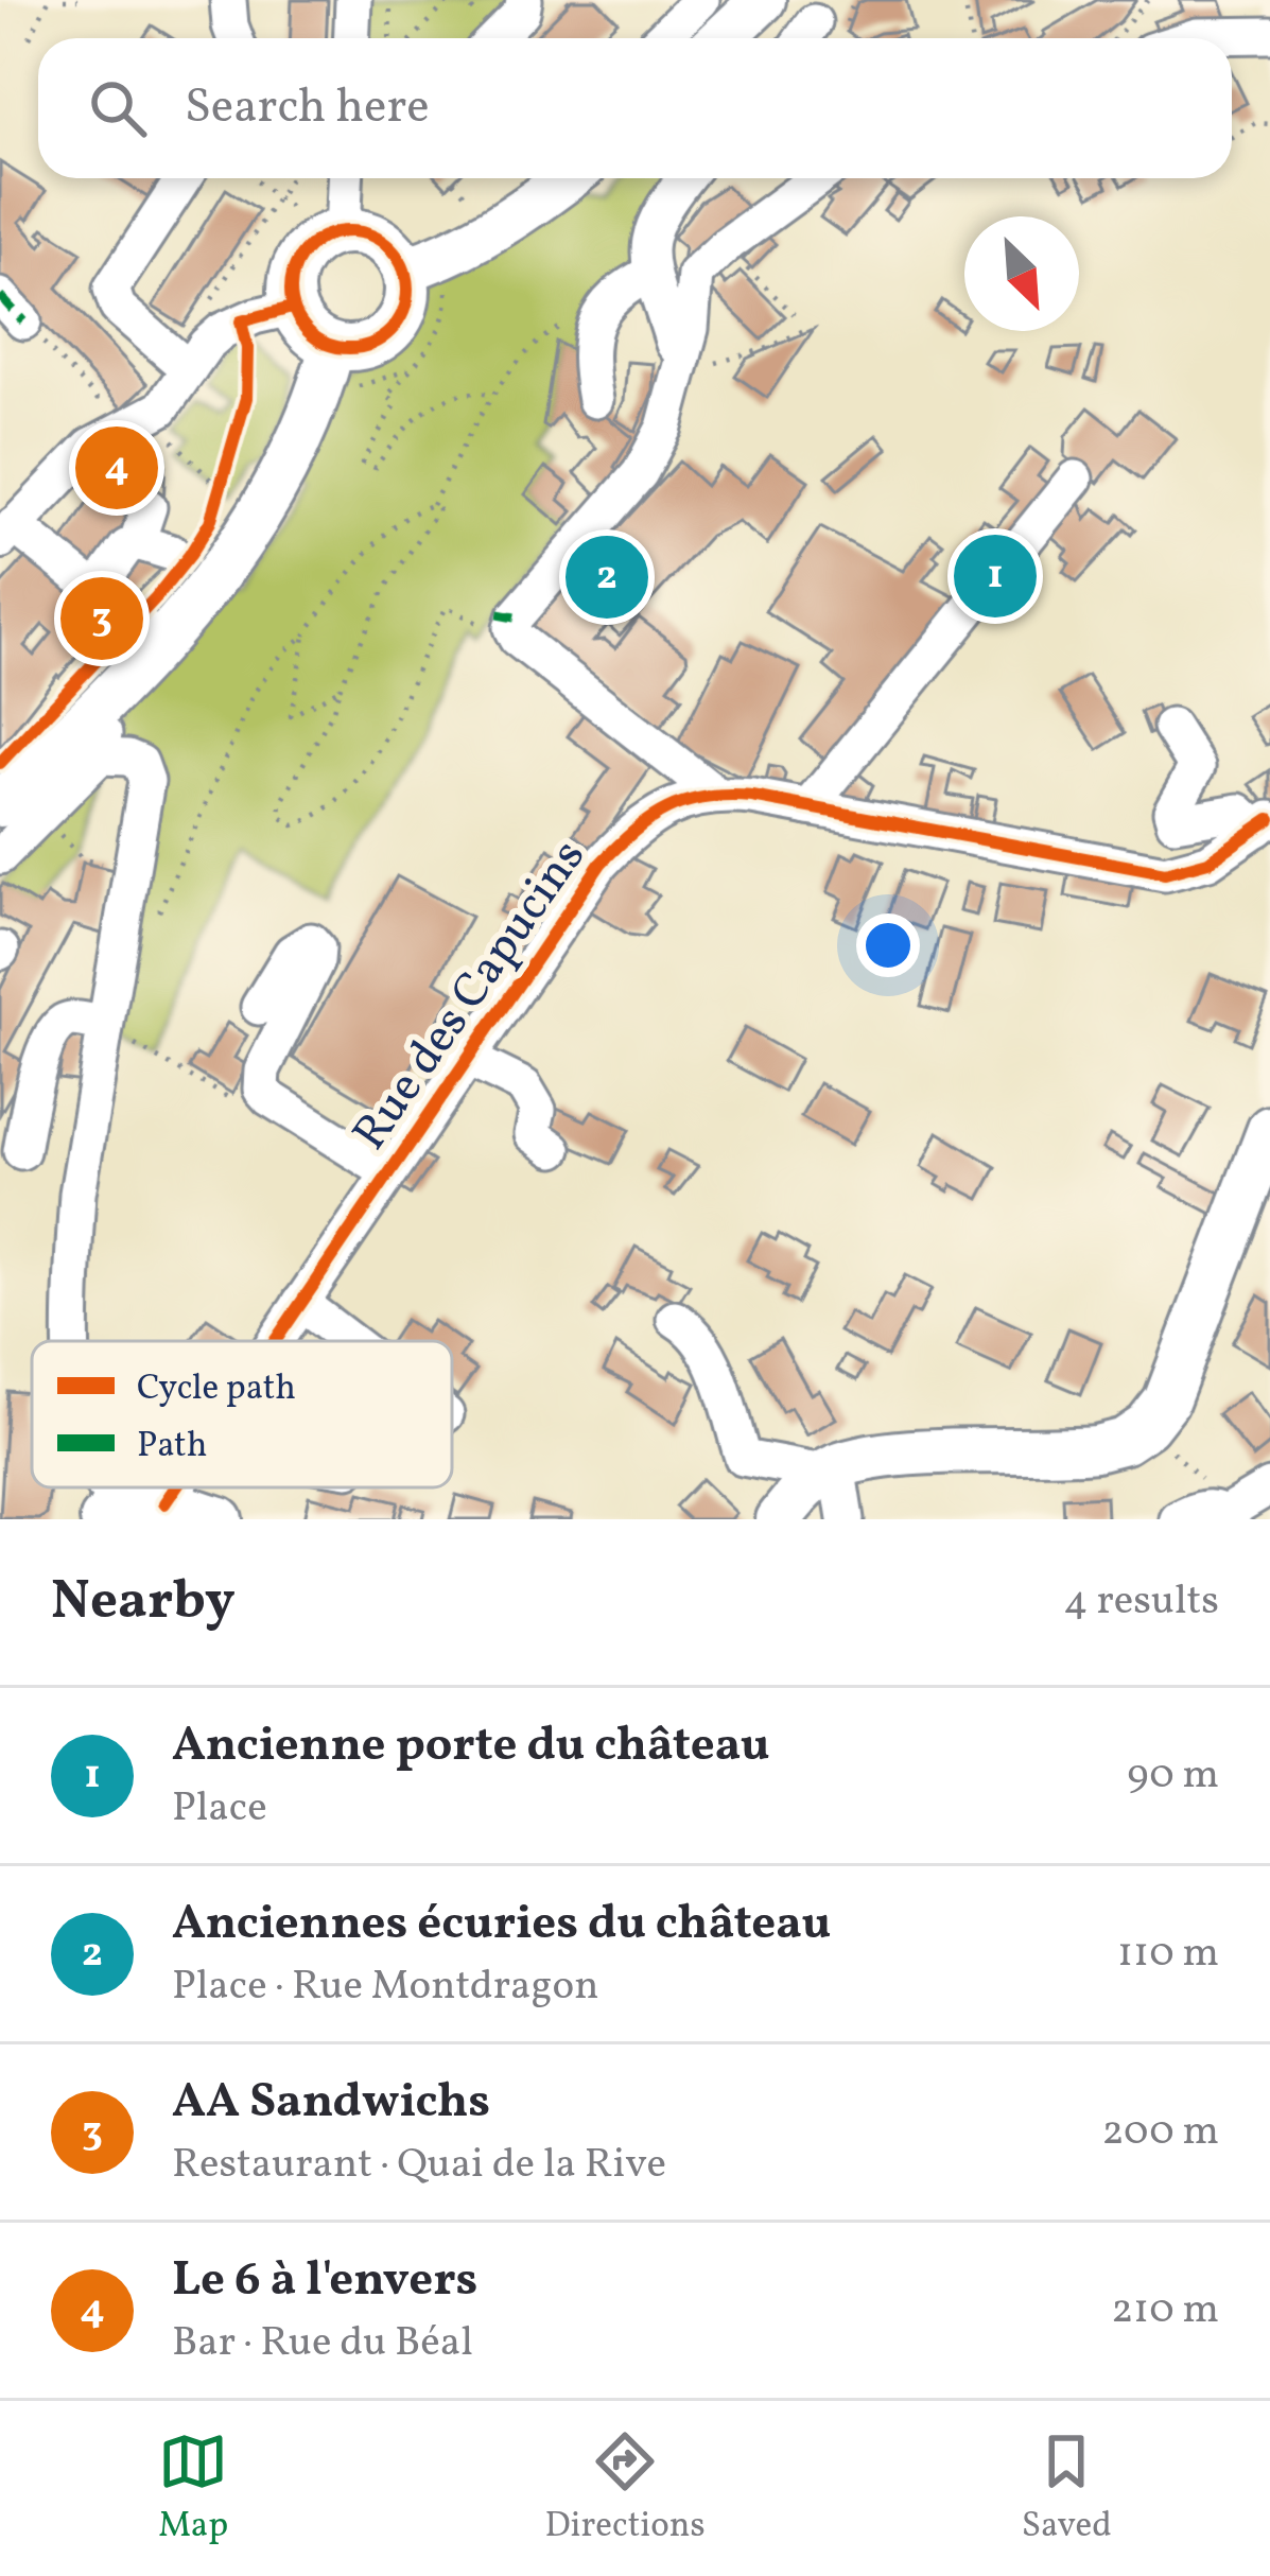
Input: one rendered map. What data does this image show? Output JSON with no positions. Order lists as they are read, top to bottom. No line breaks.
{"streets":{"street":["Rue des Capucins"]},"legend":["Cycle path","Path"],"north":"bottom right","page":{"search":"Search here","pins":["4","1","2","3"],"heading":["Nearby","4 results"],"list":[{"mark":"1","name":"Ancienne porte du château","note":"Place","value":"90 m"},{"mark":"2","name":"Anciennes écuries du château","note":"Place · Rue Montdragon","value":"110 m"},{"mark":"3","name":"AA Sandwichs","note":"Restaurant · Quai de la Rive","value":"200 m"},{"mark":"4","name":"Le 6 à l'envers","note":"Bar · Rue du Béal","value":"210 m"}],"nav":["Map","Directions","Saved"]}}
